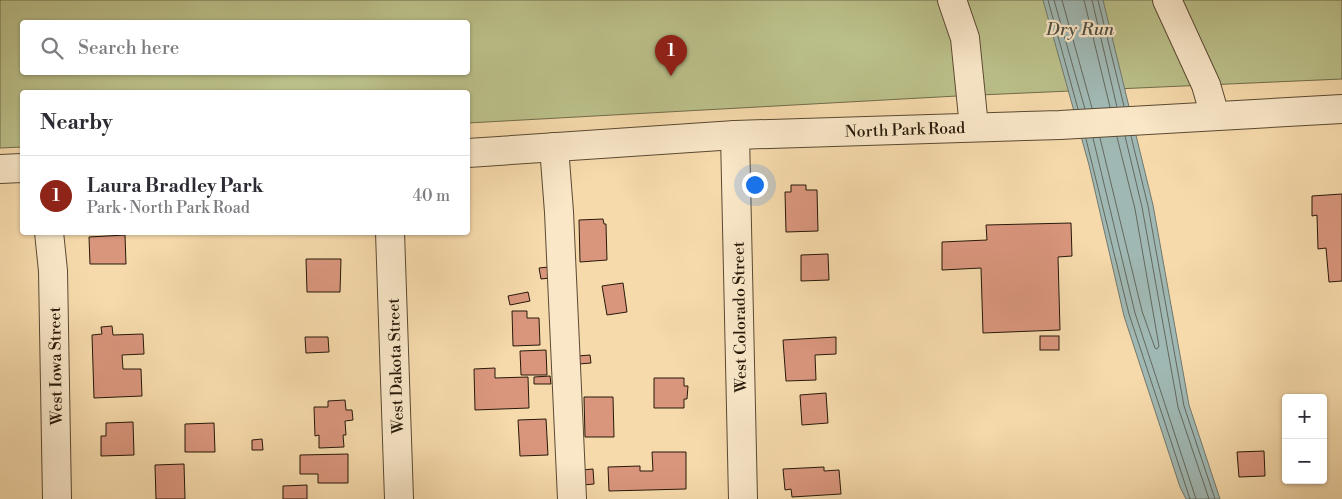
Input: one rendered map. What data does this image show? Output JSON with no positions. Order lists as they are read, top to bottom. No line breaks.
{"streets":{"street":["North Park Road","West Colorado Street","West Iowa Street","West Dakota Street"]},"crossings":[["North Park Road","West Colorado Street"]],"water":["Dry Run"],"page":{"search":"Search here","pins":"1","heading":"Nearby","list":[{"mark":"1","name":"Laura Bradley Park","note":"Park · North Park Road","value":"40 m"}],"map_buttons":["+","−"]}}
